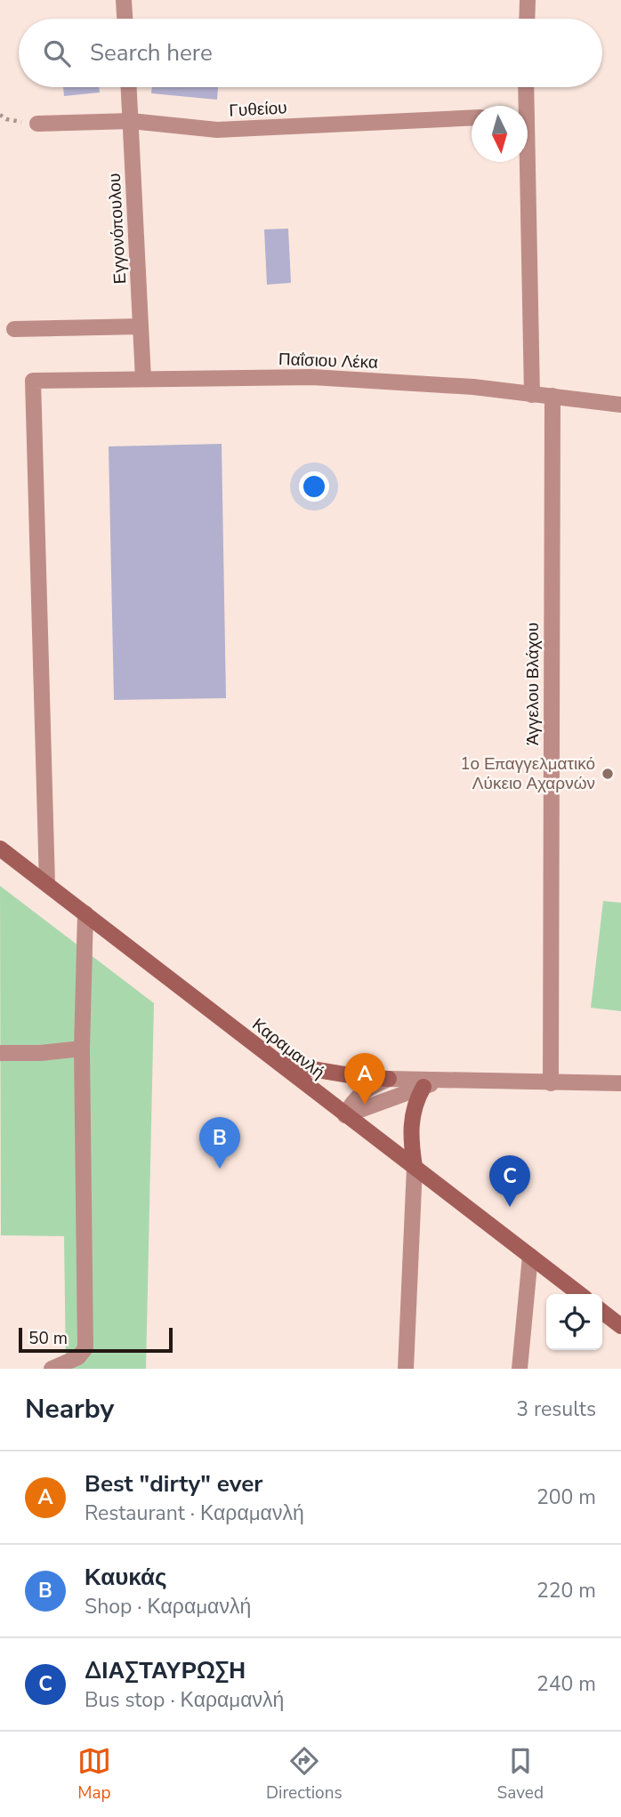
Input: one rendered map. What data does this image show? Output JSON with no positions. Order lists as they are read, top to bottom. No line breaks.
{"streets":{"main road":["Καραμανλή"],"street":["Γυθείου","Εγγονόπουλου","Παΐσιου Λέκα","Άγγελου Βλάχου"]},"crossings":[["Γυθείου","Εγγονόπουλου"],["Εγγονόπουλου","Παΐσιου Λέκα"],["Παΐσιου Λέκα","Άγγελου Βλάχου"],["Παΐσιου Λέκα","Καραμανλή"]],"places":["1ο Επαγγελματικό Λύκειο Αχαρνών"],"scale_bar":"50 m","north":"bottom","page":{"search":"Search here","pins":["A","B","C"],"scale":"50 m","heading":["Nearby","3 results"],"list":[{"mark":"A","name":"Best \"dirty\" ever","note":"Restaurant · Καραμανλή","value":"200 m"},{"mark":"B","name":"Καυκάς","note":"Shop · Καραμανλή","value":"220 m"},{"mark":"C","name":"ΔΙΑΣΤΑΥΡΩΣΗ","note":"Bus stop · Καραμανλή","value":"240 m"}],"nav":["Map","Directions","Saved"]}}
